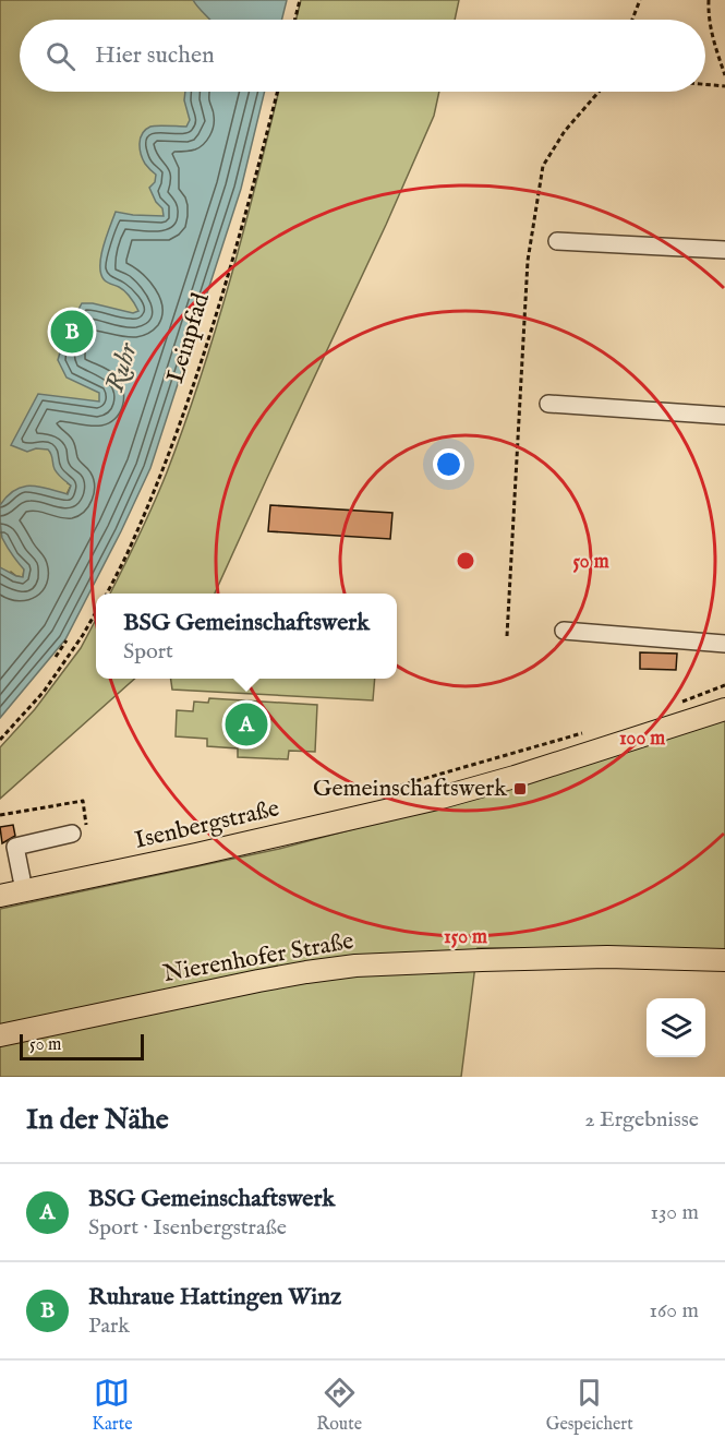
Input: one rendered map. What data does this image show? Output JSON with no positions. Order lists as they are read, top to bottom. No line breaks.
{"streets":{"main road":["Isenbergstraße","Nierenhofer Straße"],"path":["Leinpfad"]},"water":["Ruhr"],"places":{"transit":["Gemeinschaftswerk"]},"scale_bar":"50 m","page":{"search":"Hier suchen","pins":["B","A"],"popup":["BSG Gemeinschaftswerk","Sport"],"scale":"50 m","heading":["In der Nähe","2 Ergebnisse"],"list":[{"mark":"A","name":"BSG Gemeinschaftswerk","note":"Sport · Isenbergstraße","value":"130 m"},{"mark":"B","name":"Ruhraue Hattingen Winz","note":"Park","value":"160 m"}],"nav":["Karte","Route","Gespeichert"]},"rings":["50 m","100 m","150 m"]}
